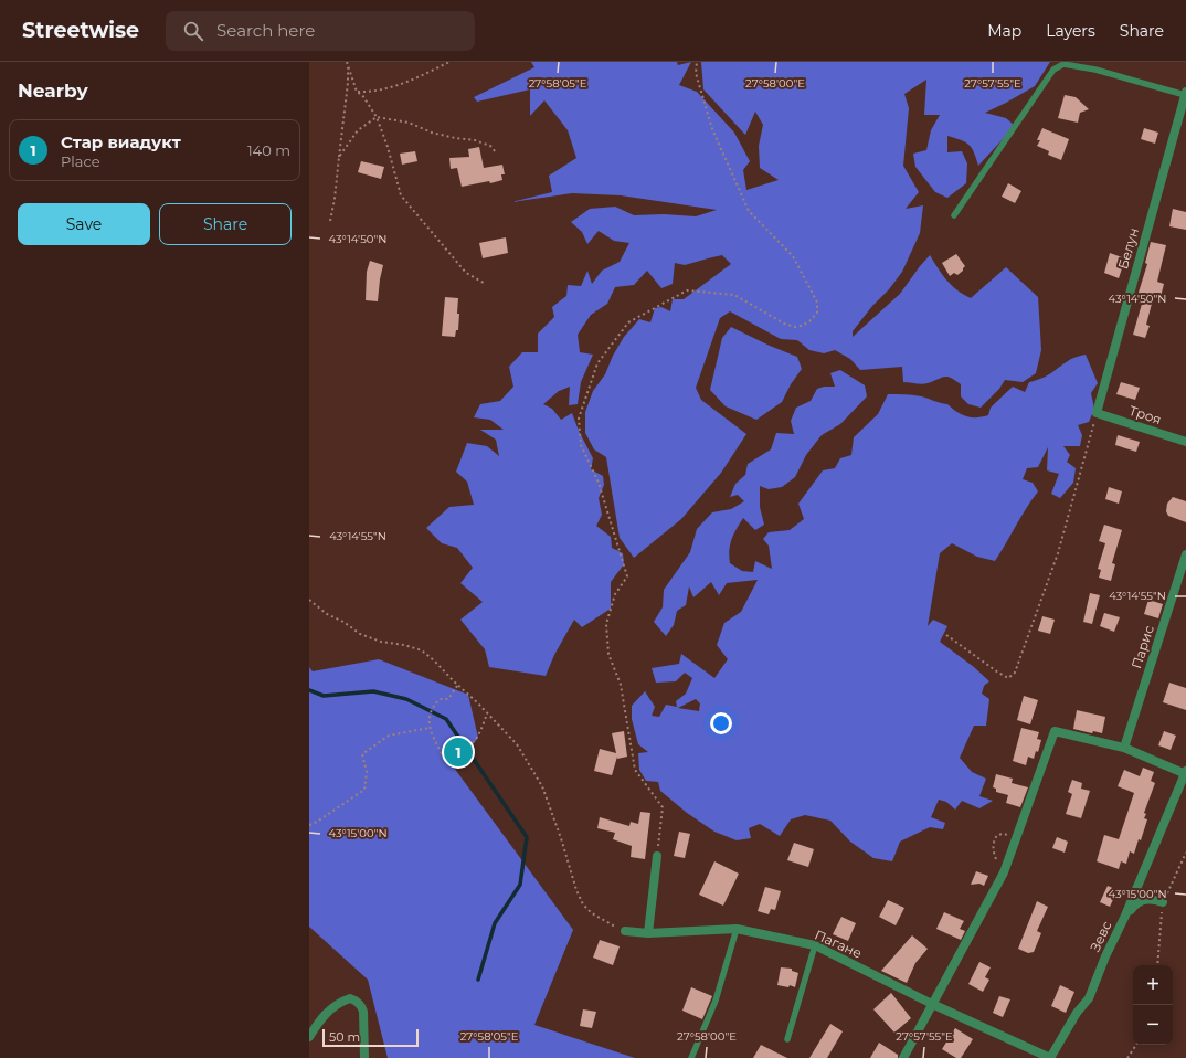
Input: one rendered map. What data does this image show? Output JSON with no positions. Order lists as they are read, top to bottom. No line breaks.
{"streets":{"street":["Белун","Троя","Парис","Зевс","Пагане"]},"crossings":[["Белун","Троя"],["Зевс","Пагане"]],"scale_bar":"50 m","page":{"header":"Streetwise","search":"Search here","nav":["Map","Layers","Share"],"heading":"Nearby","list":[{"mark":"1","name":"Стар виадукт","note":"Place","value":"140 m"}],"buttons":["Save","Share"],"pins":"1","map_buttons":["+","−"],"scale":"50 m"},"coordinates":["27°58'05\"E","27°58'00\"E","27°57'55\"E","43°14'50\"N","43°14'55\"N","43°15'00\"N"]}
